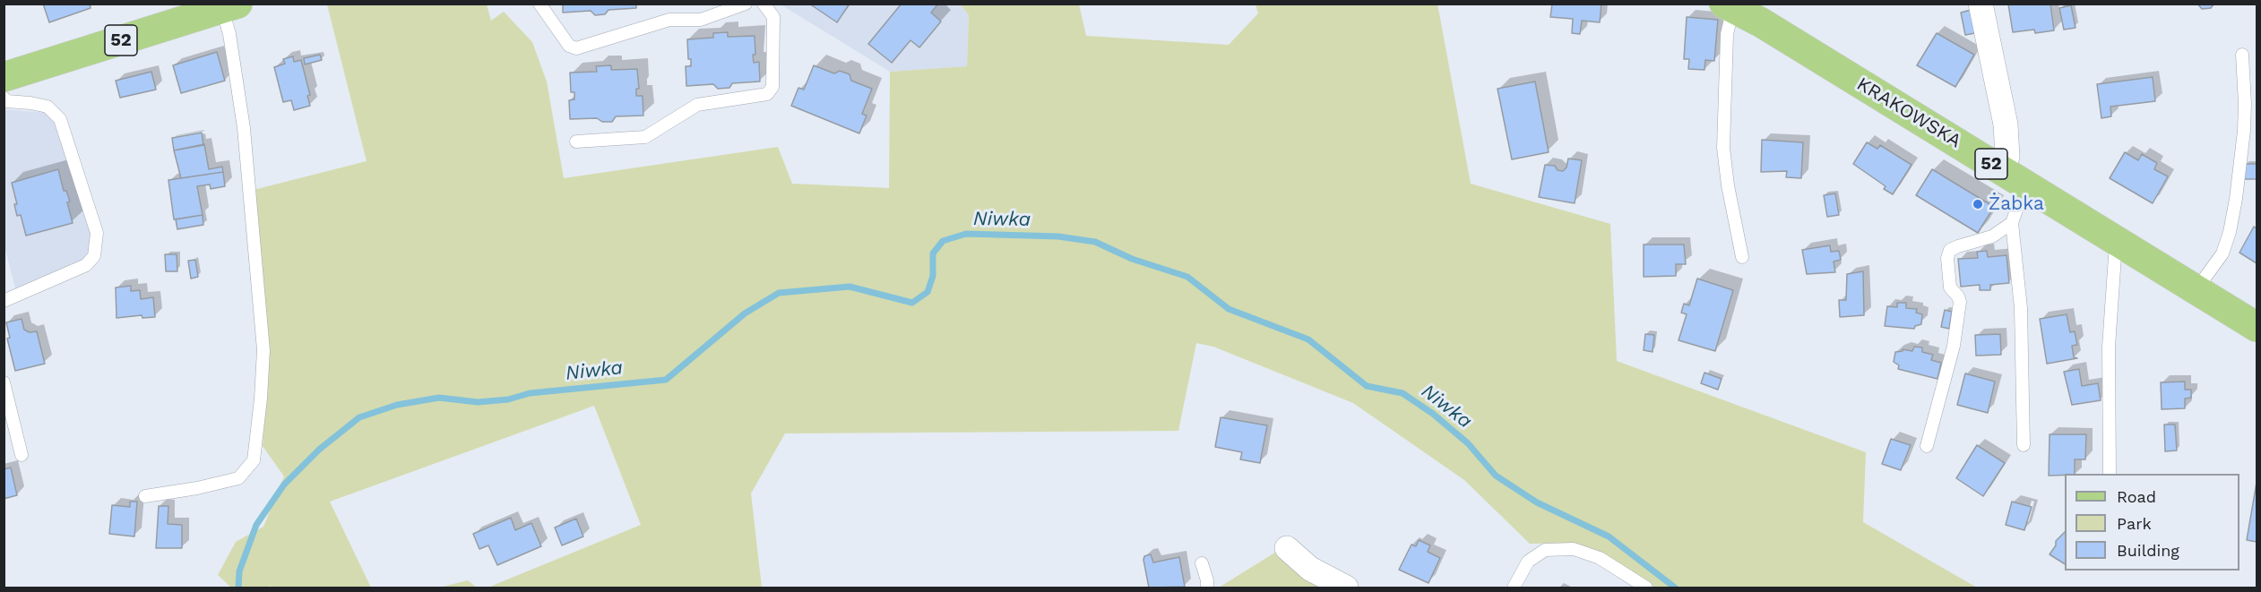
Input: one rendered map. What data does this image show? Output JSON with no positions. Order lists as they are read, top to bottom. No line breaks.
{"streets":{"main road":["52","KRAKOWSKA"]},"water":["Niwka"],"places":["Żabka"],"legend":["Road","Park","Building"]}
